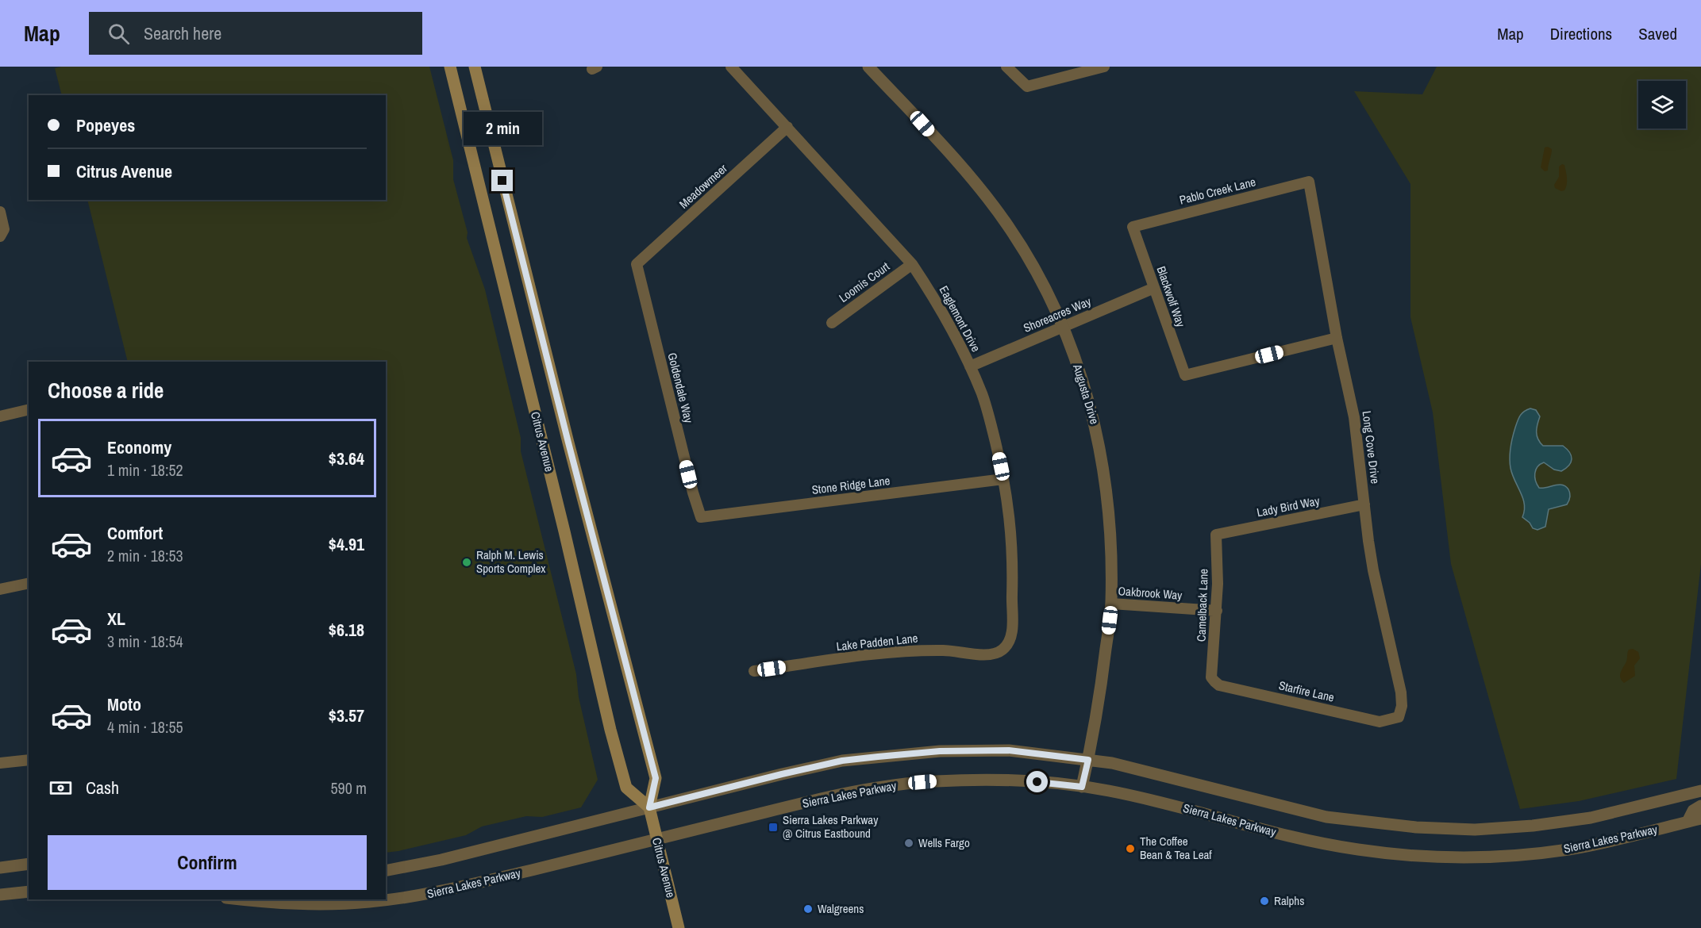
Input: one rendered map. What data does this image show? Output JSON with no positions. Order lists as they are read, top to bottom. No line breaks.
{"streets":{"main road":["Citrus Avenue"],"street":["Meadowmeer","Pablo Creek Lane","Loomis Court","Blackwolf Way","Shoreacres Way","Eaglemont Drive","Goldendale Way","Augusta Drive","Long Cove Drive","Stone Ridge Lane","Lady Bird Way","Oakbrook Way","Camelback Lane","Lake Padden Lane","Starfire Lane","Sierra Lakes Parkway"]},"crossings":[["Meadowmeer","Eaglemont Drive"],["Meadowmeer","Goldendale Way"],["Pablo Creek Lane","Blackwolf Way"],["Pablo Creek Lane","Long Cove Drive"],["Loomis Court","Eaglemont Drive"],["Blackwolf Way","Shoreacres Way"],["Blackwolf Way","Long Cove Drive"],["Shoreacres Way","Eaglemont Drive"],["Shoreacres Way","Augusta Drive"],["Eaglemont Drive","Stone Ridge Lane"],["Eaglemont Drive","Lake Padden Lane"],["Goldendale Way","Stone Ridge Lane"],["Augusta Drive","Oakbrook Way"],["Augusta Drive","Sierra Lakes Parkway"],["Citrus Avenue","Sierra Lakes Parkway"],["Long Cove Drive","Lady Bird Way"],["Long Cove Drive","Starfire Lane"],["Lady Bird Way","Camelback Lane"],["Oakbrook Way","Camelback Lane"],["Camelback Lane","Starfire Lane"]],"places":{"other":["Ralph M. Lewis Sports Complex","Wells Fargo","The Coffee Bean & Tea Leaf","Ralphs","Walgreens"],"transit":["Sierra Lakes Parkway @ Citrus Eastbound"]},"page":{"header":"Map","search":"Search here","nav":["Map","Directions","Saved"],"banner":["Popeyes","Citrus Avenue"],"bubble":"2 min","heading":"Choose a ride","list":[{"name":"Economy","note":"1 min · 18:52","value":"$3.64"},{"name":"Comfort","note":"2 min · 18:53","value":"$4.91"},{"name":"XL","note":"3 min · 18:54","value":"$6.18"},{"name":"Moto","note":"4 min · 18:55","value":"$3.57"}],"pay":["Cash","590 m"],"buttons":"Confirm"}}
